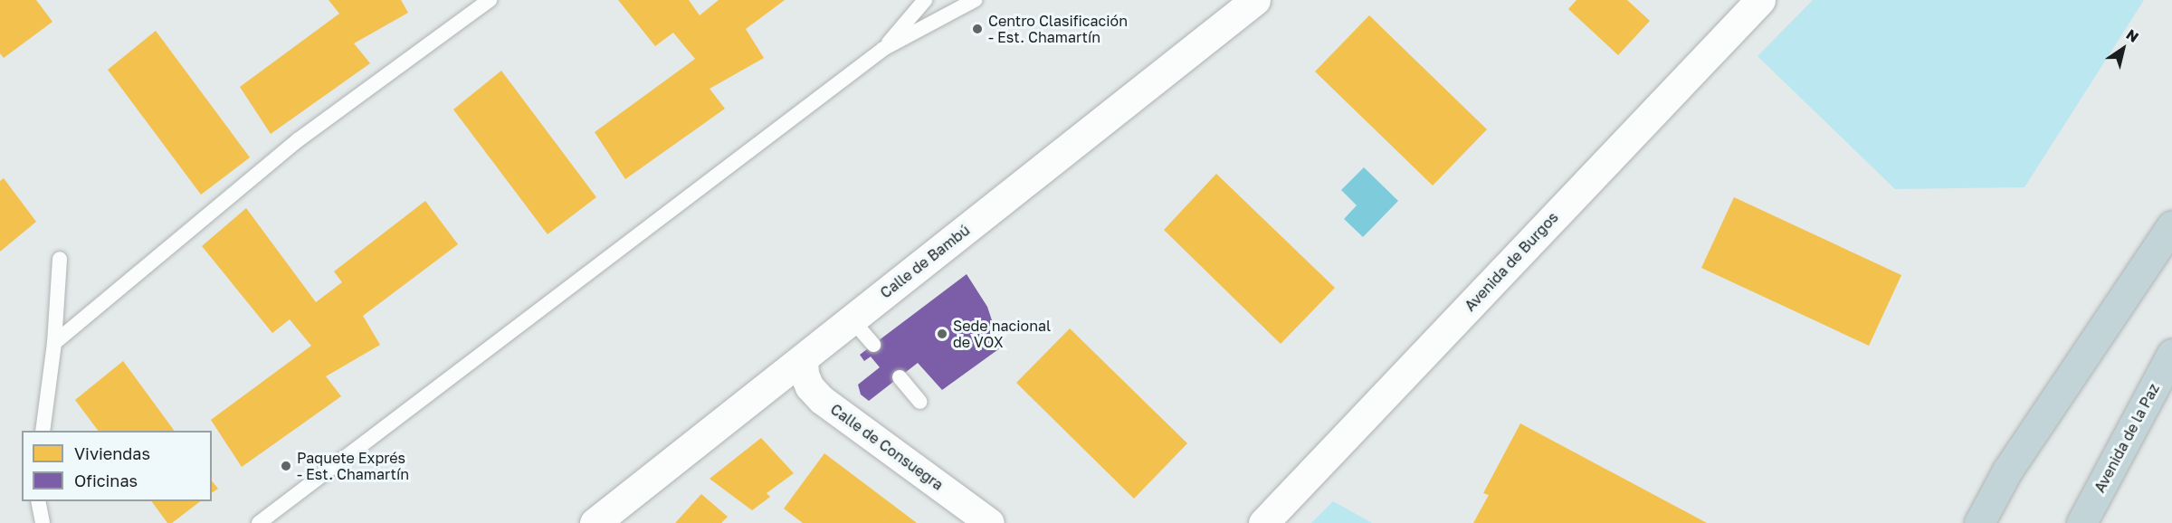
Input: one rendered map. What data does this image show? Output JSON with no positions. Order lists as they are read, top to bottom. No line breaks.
{"streets":{"highway":["Avenida de la Paz"],"street":["Calle de Bambú","Avenida de Burgos","Calle de Consuegra"]},"crossings":[["Calle de Bambú","Calle de Consuegra"]],"places":["Centro Clasificación - Est. Chamartín","Sede nacional de VOX","Paquete Exprés - Est. Chamartín"],"legend":["Viviendas","Oficinas"],"north":"top right"}
